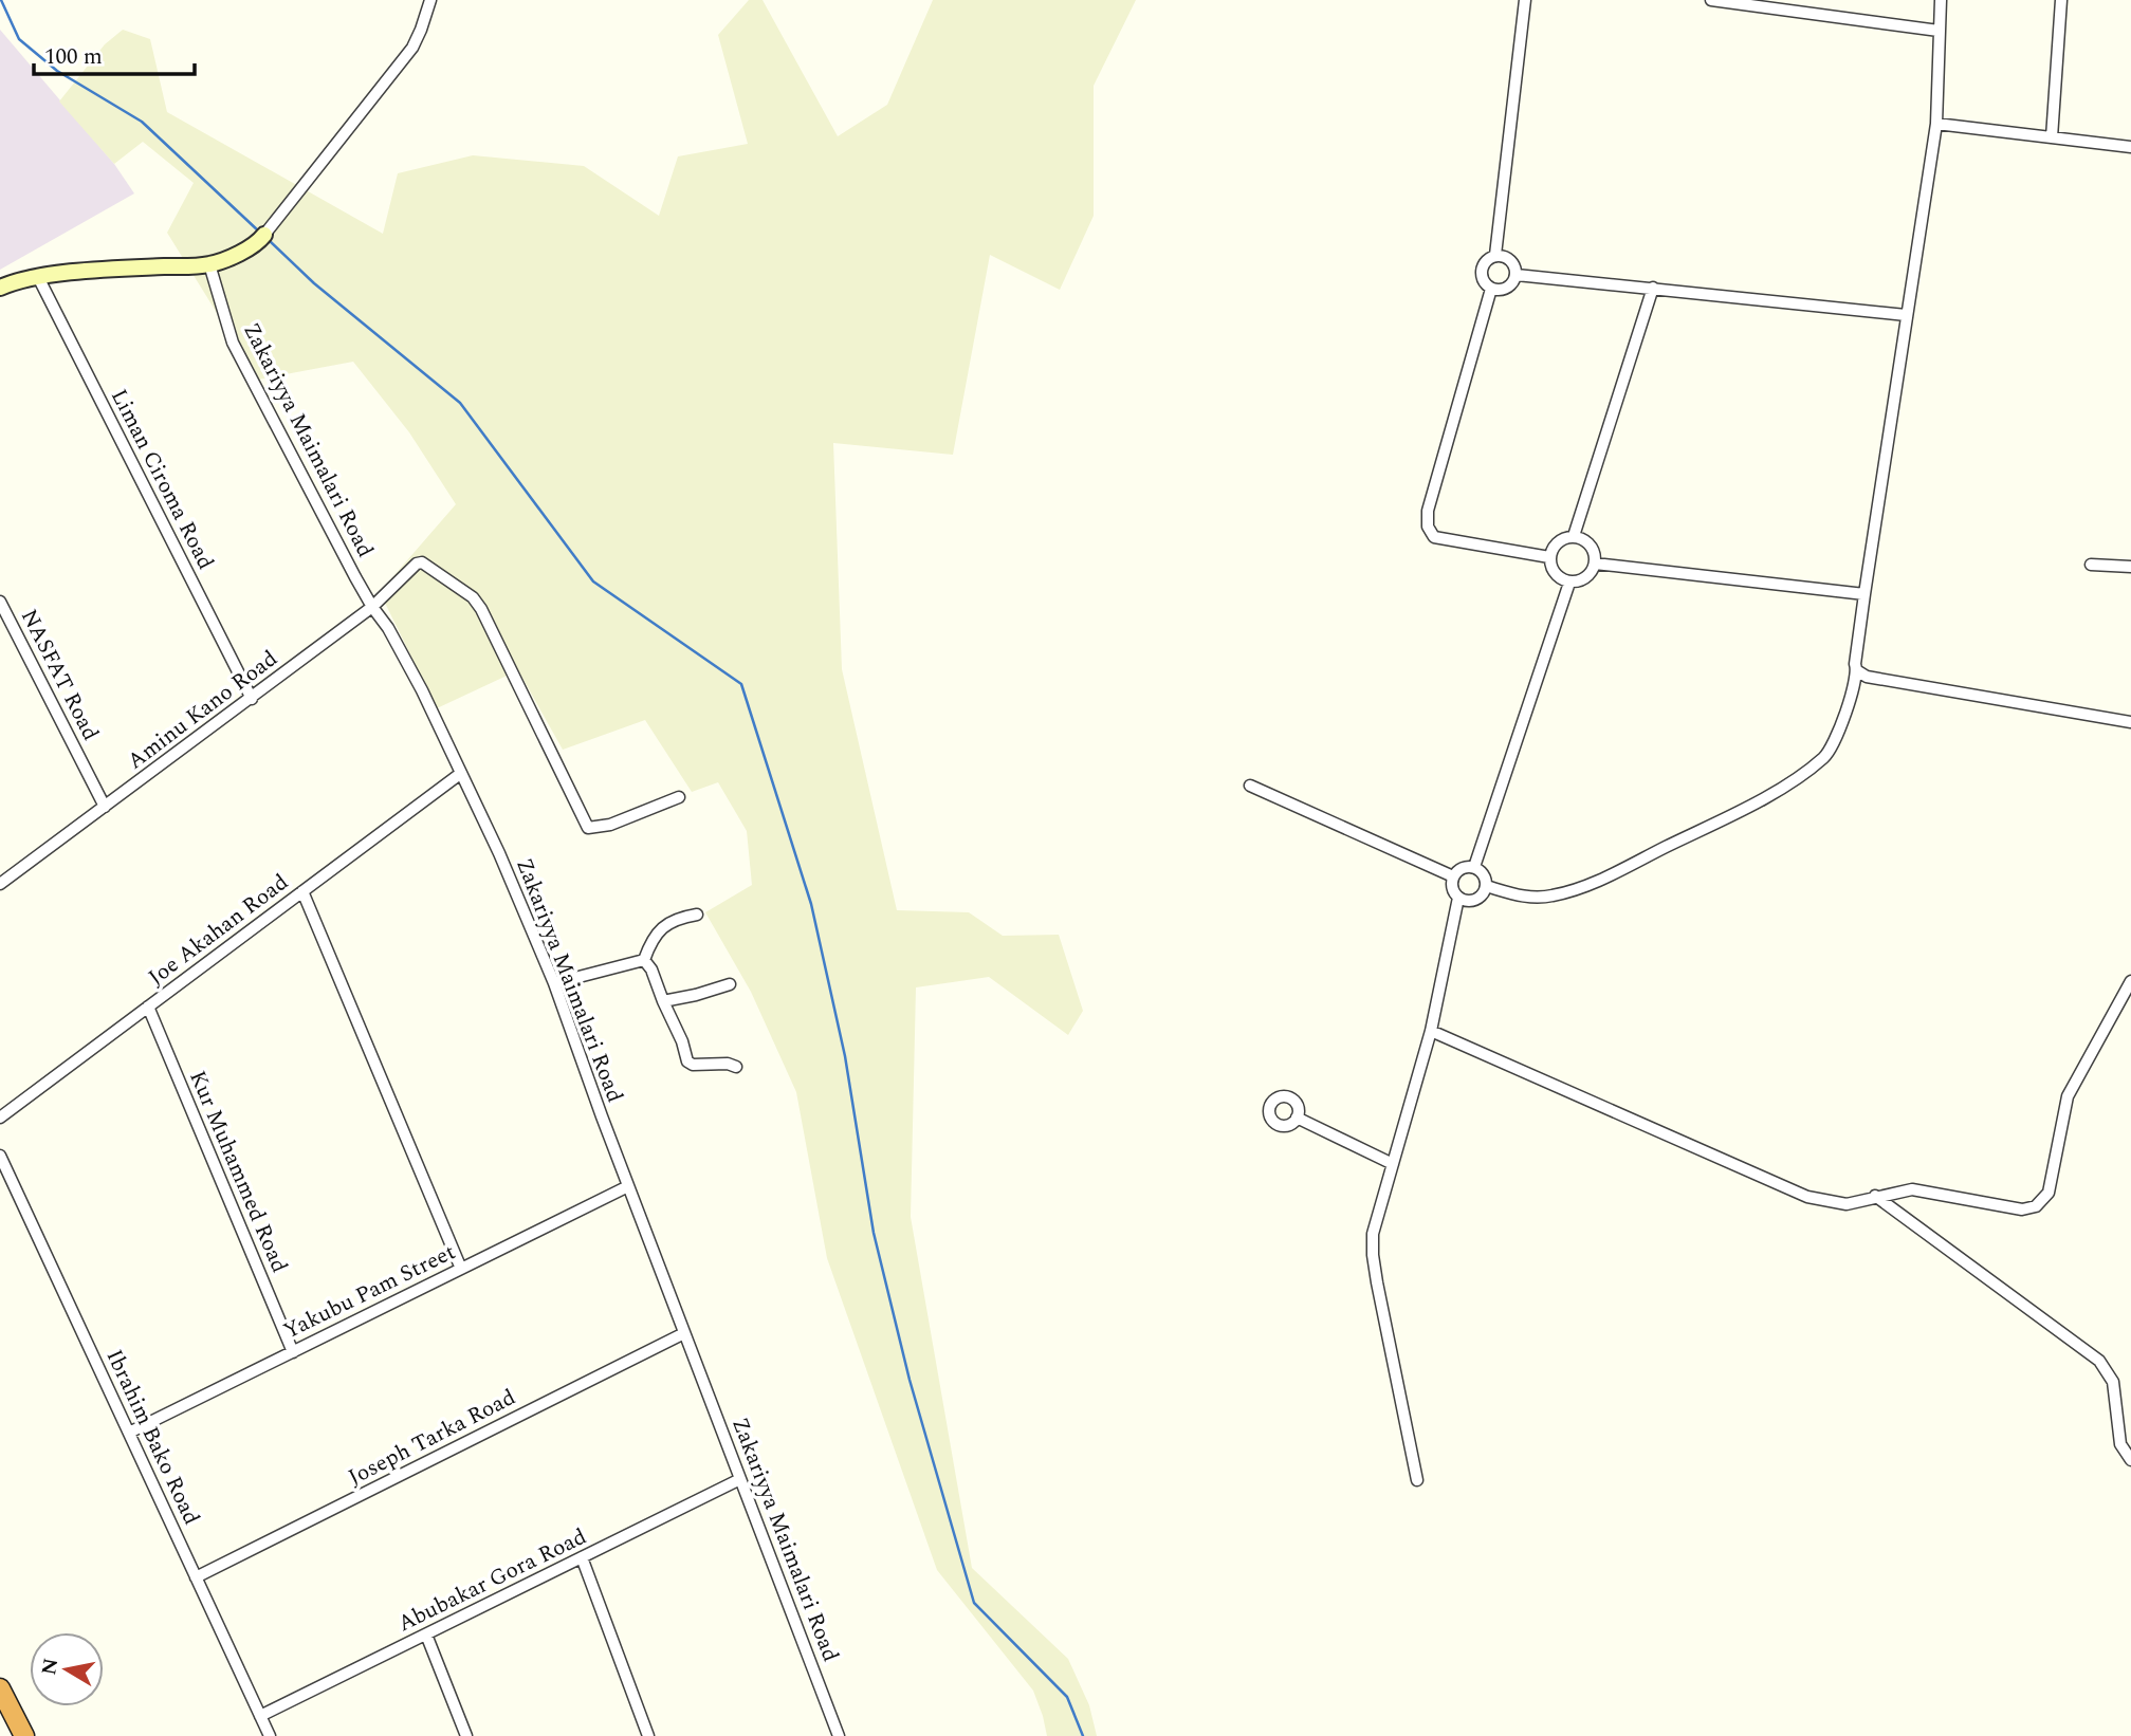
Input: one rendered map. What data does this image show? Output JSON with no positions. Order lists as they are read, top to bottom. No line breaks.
{"streets":{"street":["Zakariyya Maimalari Road","Liman Ciroma Road","NASFAT Road","Aminu Kano Road","Joe Akahan Road","Kur Muhammed Road","Yakubu Pam Street","Ibrahim Bako Road","Joseph Tarka Road","Abubakar Gora Road"]},"crossings":[["Zakariyya Maimalari Road","Aminu Kano Road"],["Zakariyya Maimalari Road","Joe Akahan Road"],["Zakariyya Maimalari Road","Yakubu Pam Street"],["Zakariyya Maimalari Road","Joseph Tarka Road"],["Zakariyya Maimalari Road","Abubakar Gora Road"],["Liman Ciroma Road","Aminu Kano Road"],["NASFAT Road","Aminu Kano Road"],["Joe Akahan Road","Kur Muhammed Road"],["Kur Muhammed Road","Yakubu Pam Street"],["Yakubu Pam Street","Ibrahim Bako Road"],["Ibrahim Bako Road","Joseph Tarka Road"],["Ibrahim Bako Road","Abubakar Gora Road"]],"scale_bar":"100 m","north":"left"}
